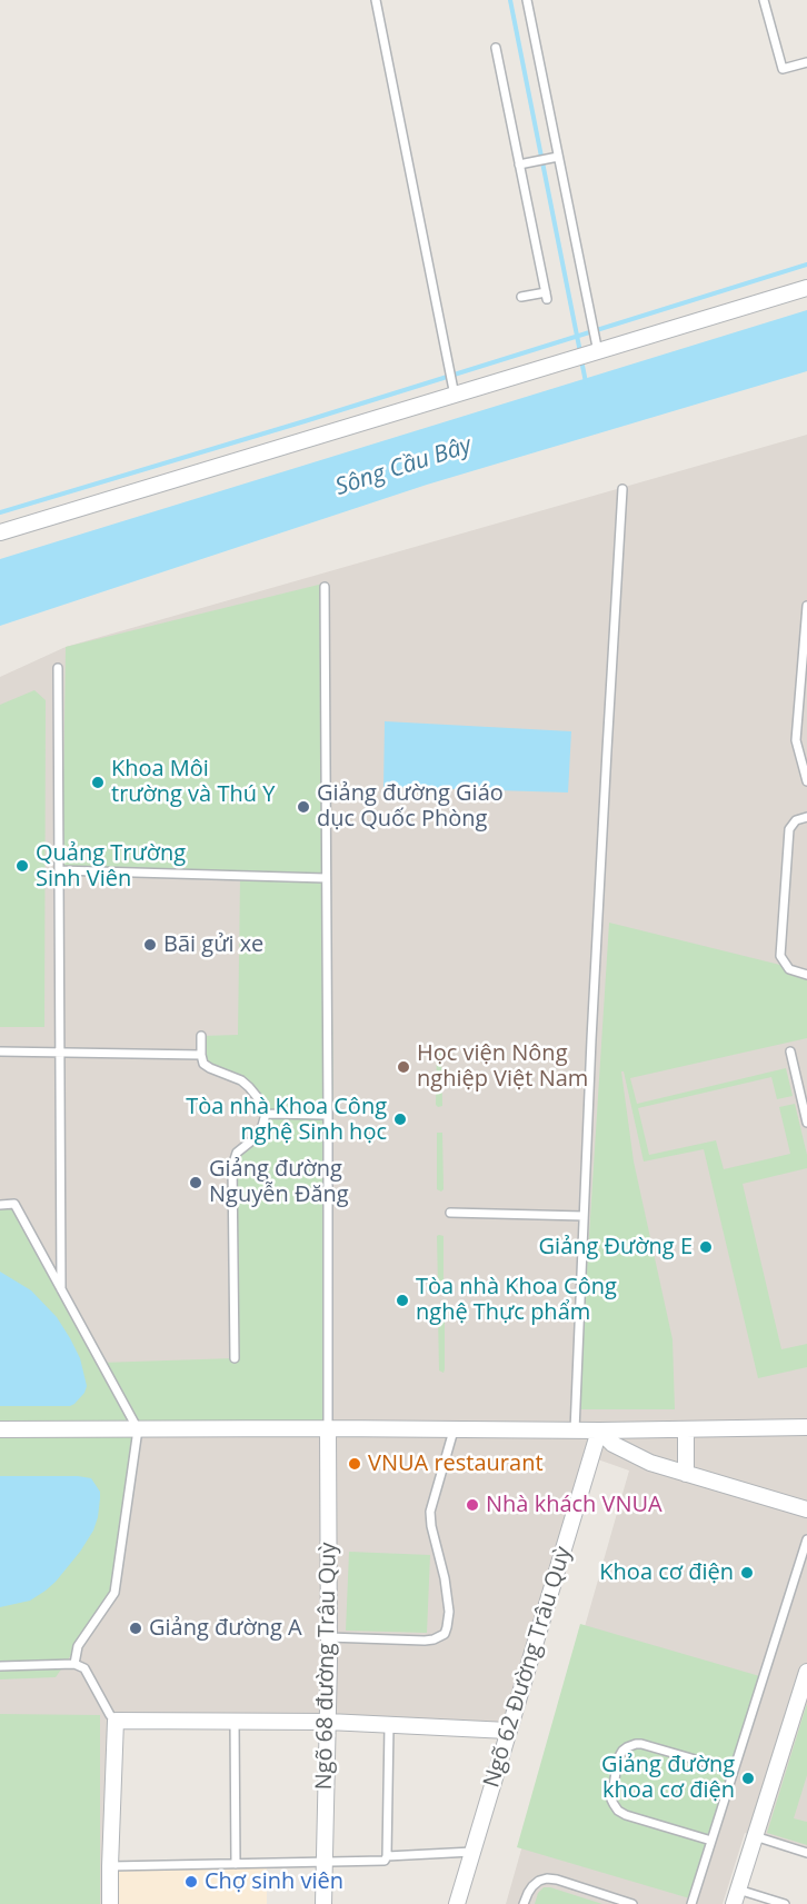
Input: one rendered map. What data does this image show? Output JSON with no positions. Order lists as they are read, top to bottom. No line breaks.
{"streets":{"street":["Ngõ 68 đường Trâu Quỳ","Ngõ 62 Đường Trâu Quỳ"]},"water":["Sông Cầu Bây"],"places":["Khoa Môi trường và Thú Y","Giảng đường Giáo dục Quốc Phòng","Quảng Trường Sinh Viên","Bãi gửi xe","Học viện Nông nghiệp Việt Nam","Tòa nhà Khoa Công nghệ Sinh học","Giảng đường Nguyễn Đăng","Giảng Đường E","Tòa nhà Khoa Công nghệ Thực phẩm","VNUA restaurant","Nhà khách VNUA","Khoa cơ điện","Giảng đường A","Giảng đường khoa cơ điện","Chợ sinh viên"]}
